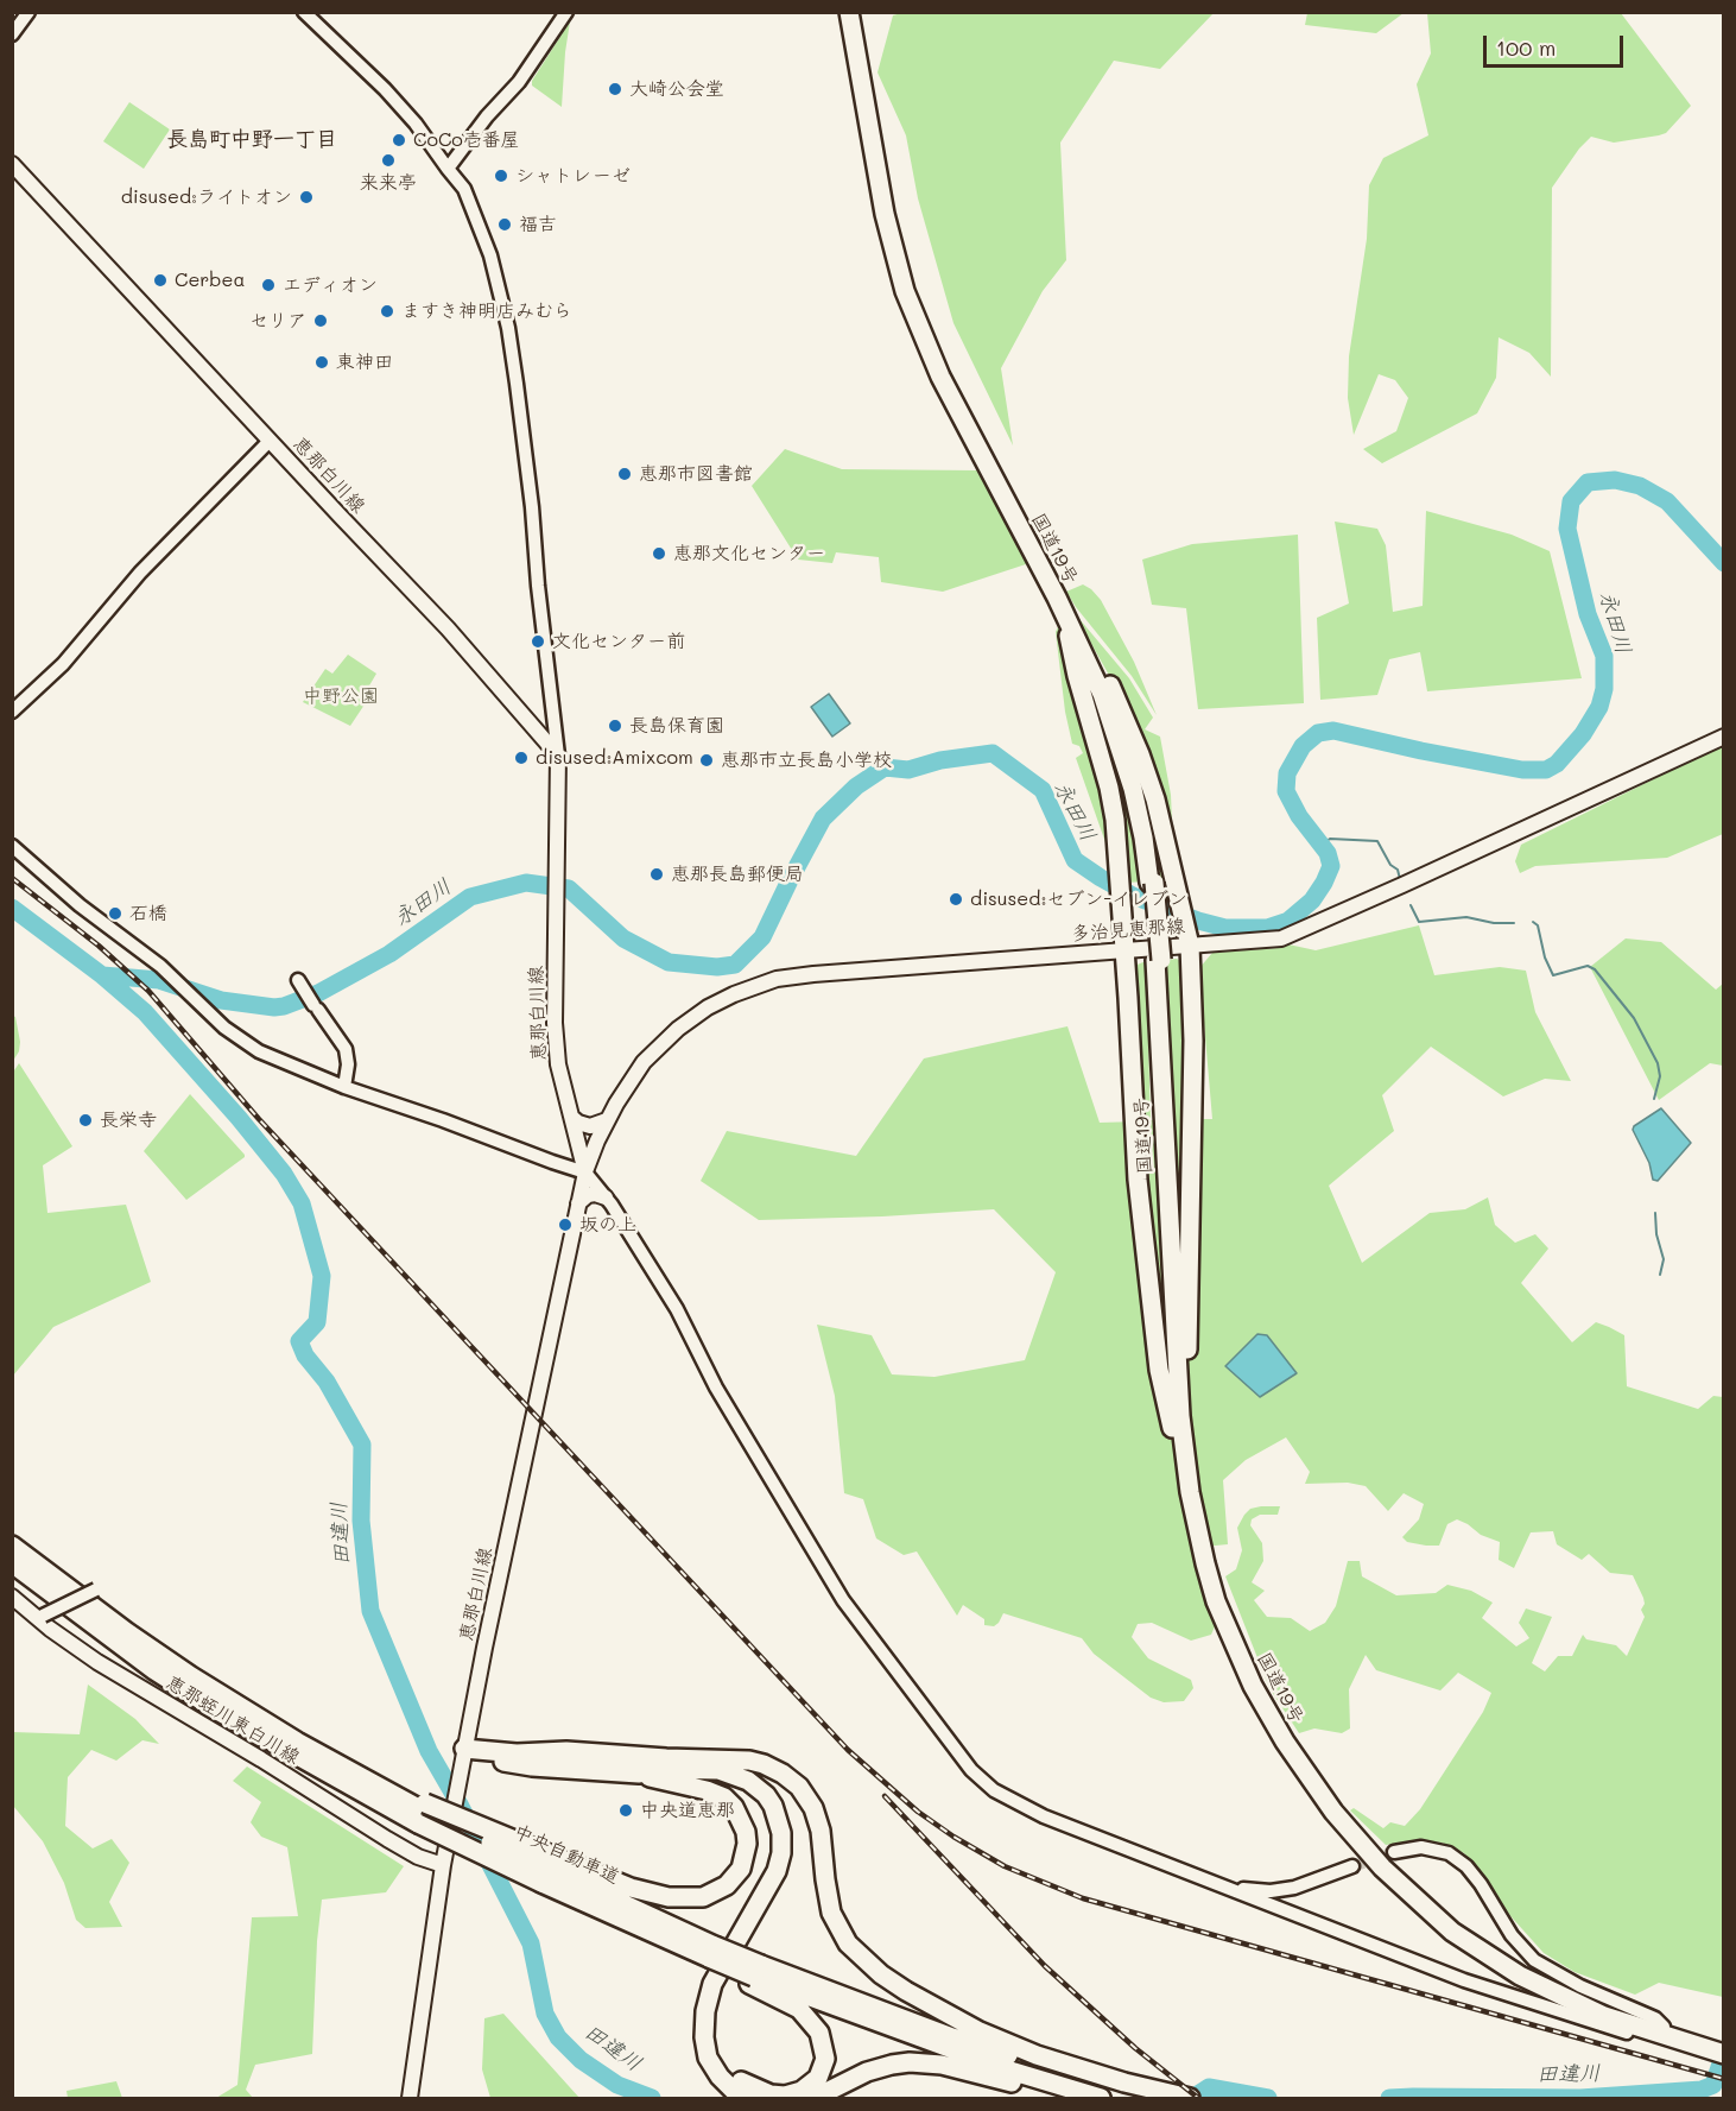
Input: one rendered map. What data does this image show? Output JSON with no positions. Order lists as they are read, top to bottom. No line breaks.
{"streets":{"highway":["国道19号","中央自動車道"],"main road":["恵那白川線","多治見恵那線","恵那蛭川東白川線"]},"crossings":[["恵那白川線","多治見恵那線"],["恵那白川線","恵那蛭川東白川線"]],"districts":["長島町中野一丁目"],"water":["永田川","田違川"],"parks":["中野公園"],"places":["大崎公会堂","CoCo壱番屋","来来亭","シャトレーゼ","disused:ライトオン","福吉","Cerbea","エディオン","ますき神明店みむら","セリア","東神田","恵那市図書館","恵那文化センター","文化センター前","長島保育園","disused:Amixcom","恵那市立長島小学校","恵那長島郵便局","disused:セブン-イレブン","石橋","長栄寺","坂の上","中央道恵那"],"scale_bar":"100 m"}
